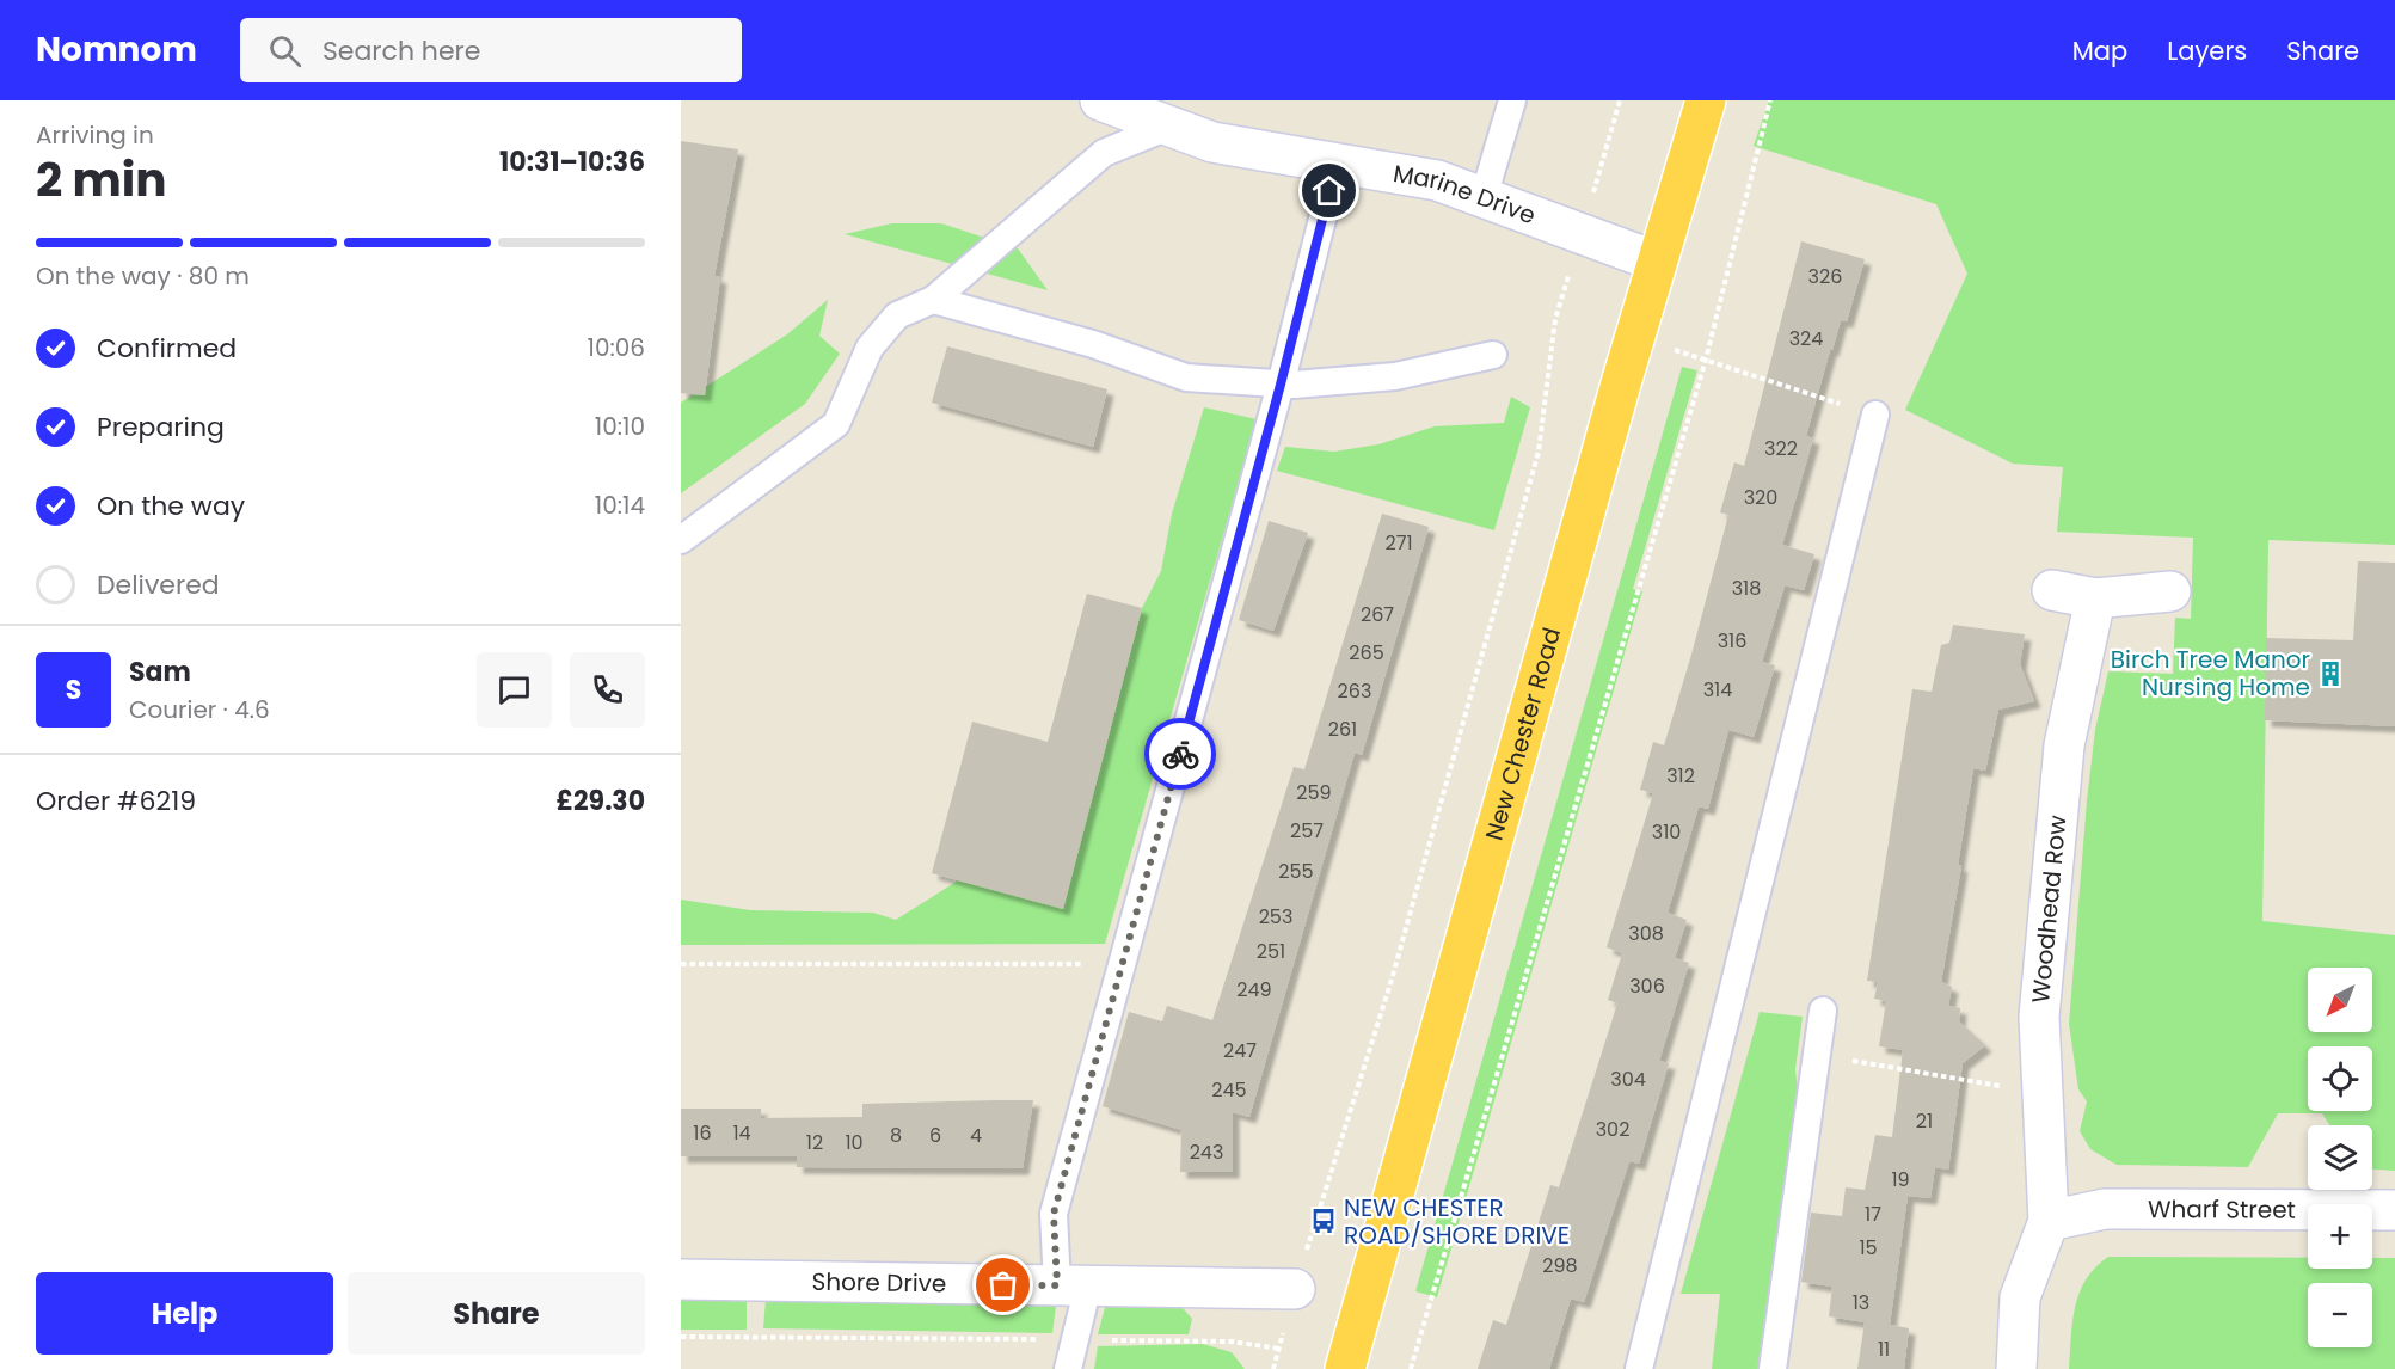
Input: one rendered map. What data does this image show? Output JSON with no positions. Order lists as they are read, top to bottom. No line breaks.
{"streets":{"highway":["New Chester Road"],"street":["Marine Drive","Woodhead Row","Wharf Street","Shore Drive"]},"crossings":[["Marine Drive","New Chester Road"],["Woodhead Row","Wharf Street"]],"places":{"building":["Birch Tree Manor Nursing Home"],"bus stop":["NEW CHESTER ROAD/SHORE DRIVE"]},"house_numbers":["326","324","322","320","271","318","267","316","265","314","263","261","312","259","257","310","255","253","308","251","306","249","247","304","245","21","302","16","14","8","6","4","12","10","243","19","17","15","298","13","11"],"north":"bottom left","page":{"header":"Nomnom","search":"Search here","nav":["Map","Layers","Share"],"heading":["2 min","Arriving in","10:31–10:36"],"panel":["Sam","Courier · 4.6","Order #6219","£29.30"],"bar":"On the way · 80 m","list":[["Confirmed","10:06"],["Preparing","10:10"],["On the way","10:14"],"Delivered"],"round":"S","map_buttons":["+","−"],"buttons":["Help","Share"]}}
